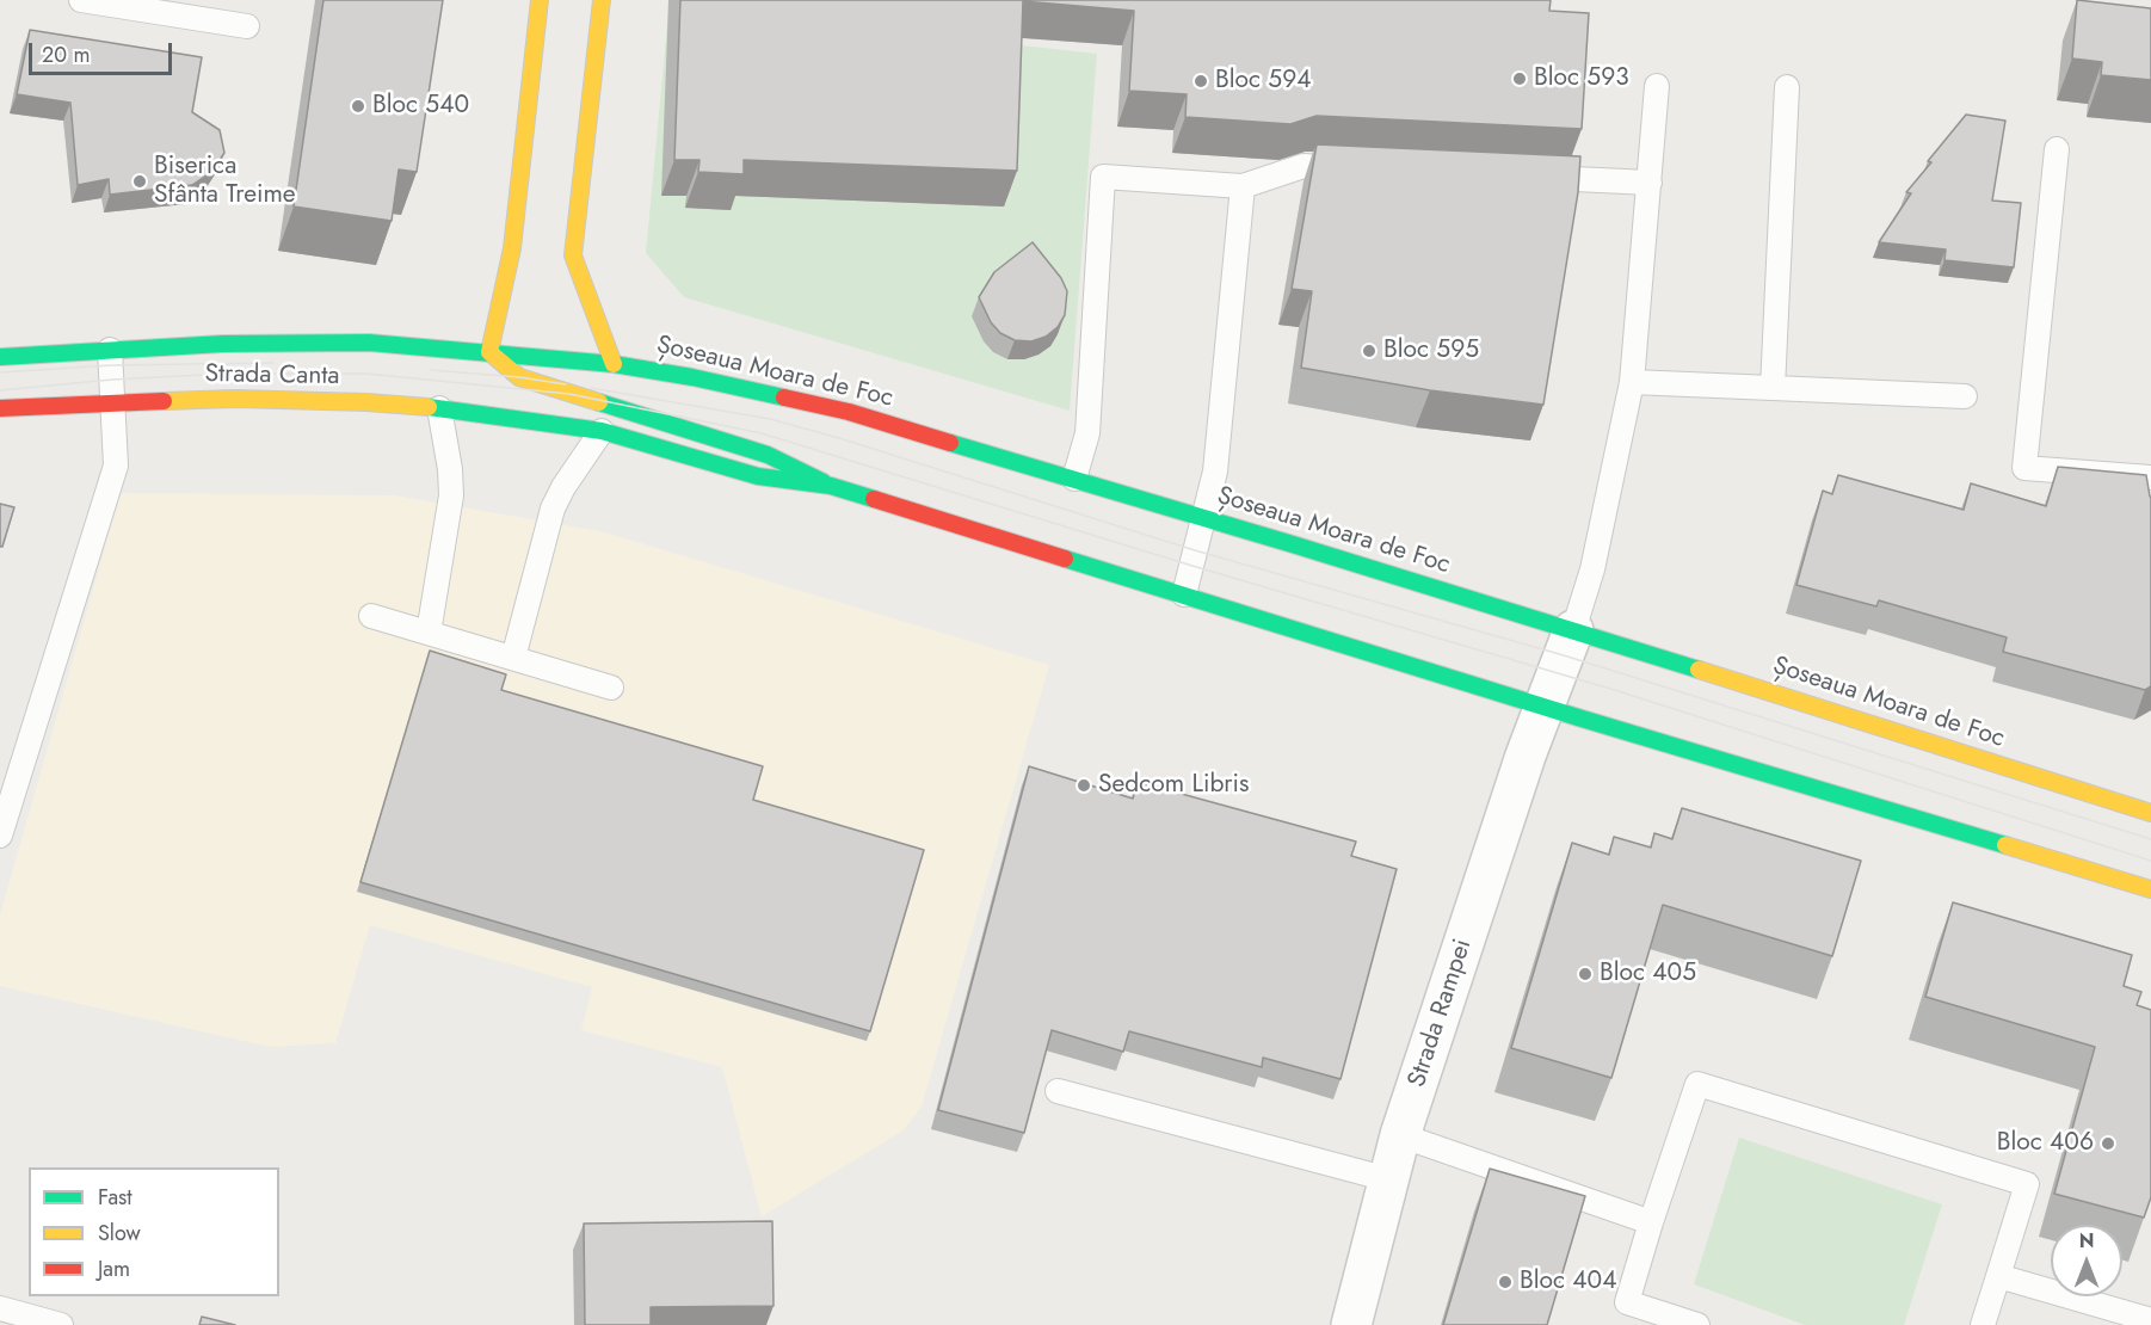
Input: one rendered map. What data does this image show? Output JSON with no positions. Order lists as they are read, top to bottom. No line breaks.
{"streets":{"main road":["Șoseaua Moara de Foc","Strada Canta"],"street":["Strada Rampei"]},"crossings":[["Șoseaua Moara de Foc","Strada Canta"],["Șoseaua Moara de Foc","Strada Rampei"]],"places":["Bloc 593","Bloc 594","Bloc 540","Biserica Sfânta Treime","Bloc 595","Sedcom Libris","Bloc 405","Bloc 406","Bloc 404"],"legend":["Fast","Slow","Jam"],"scale_bar":"20 m","north":"top"}
